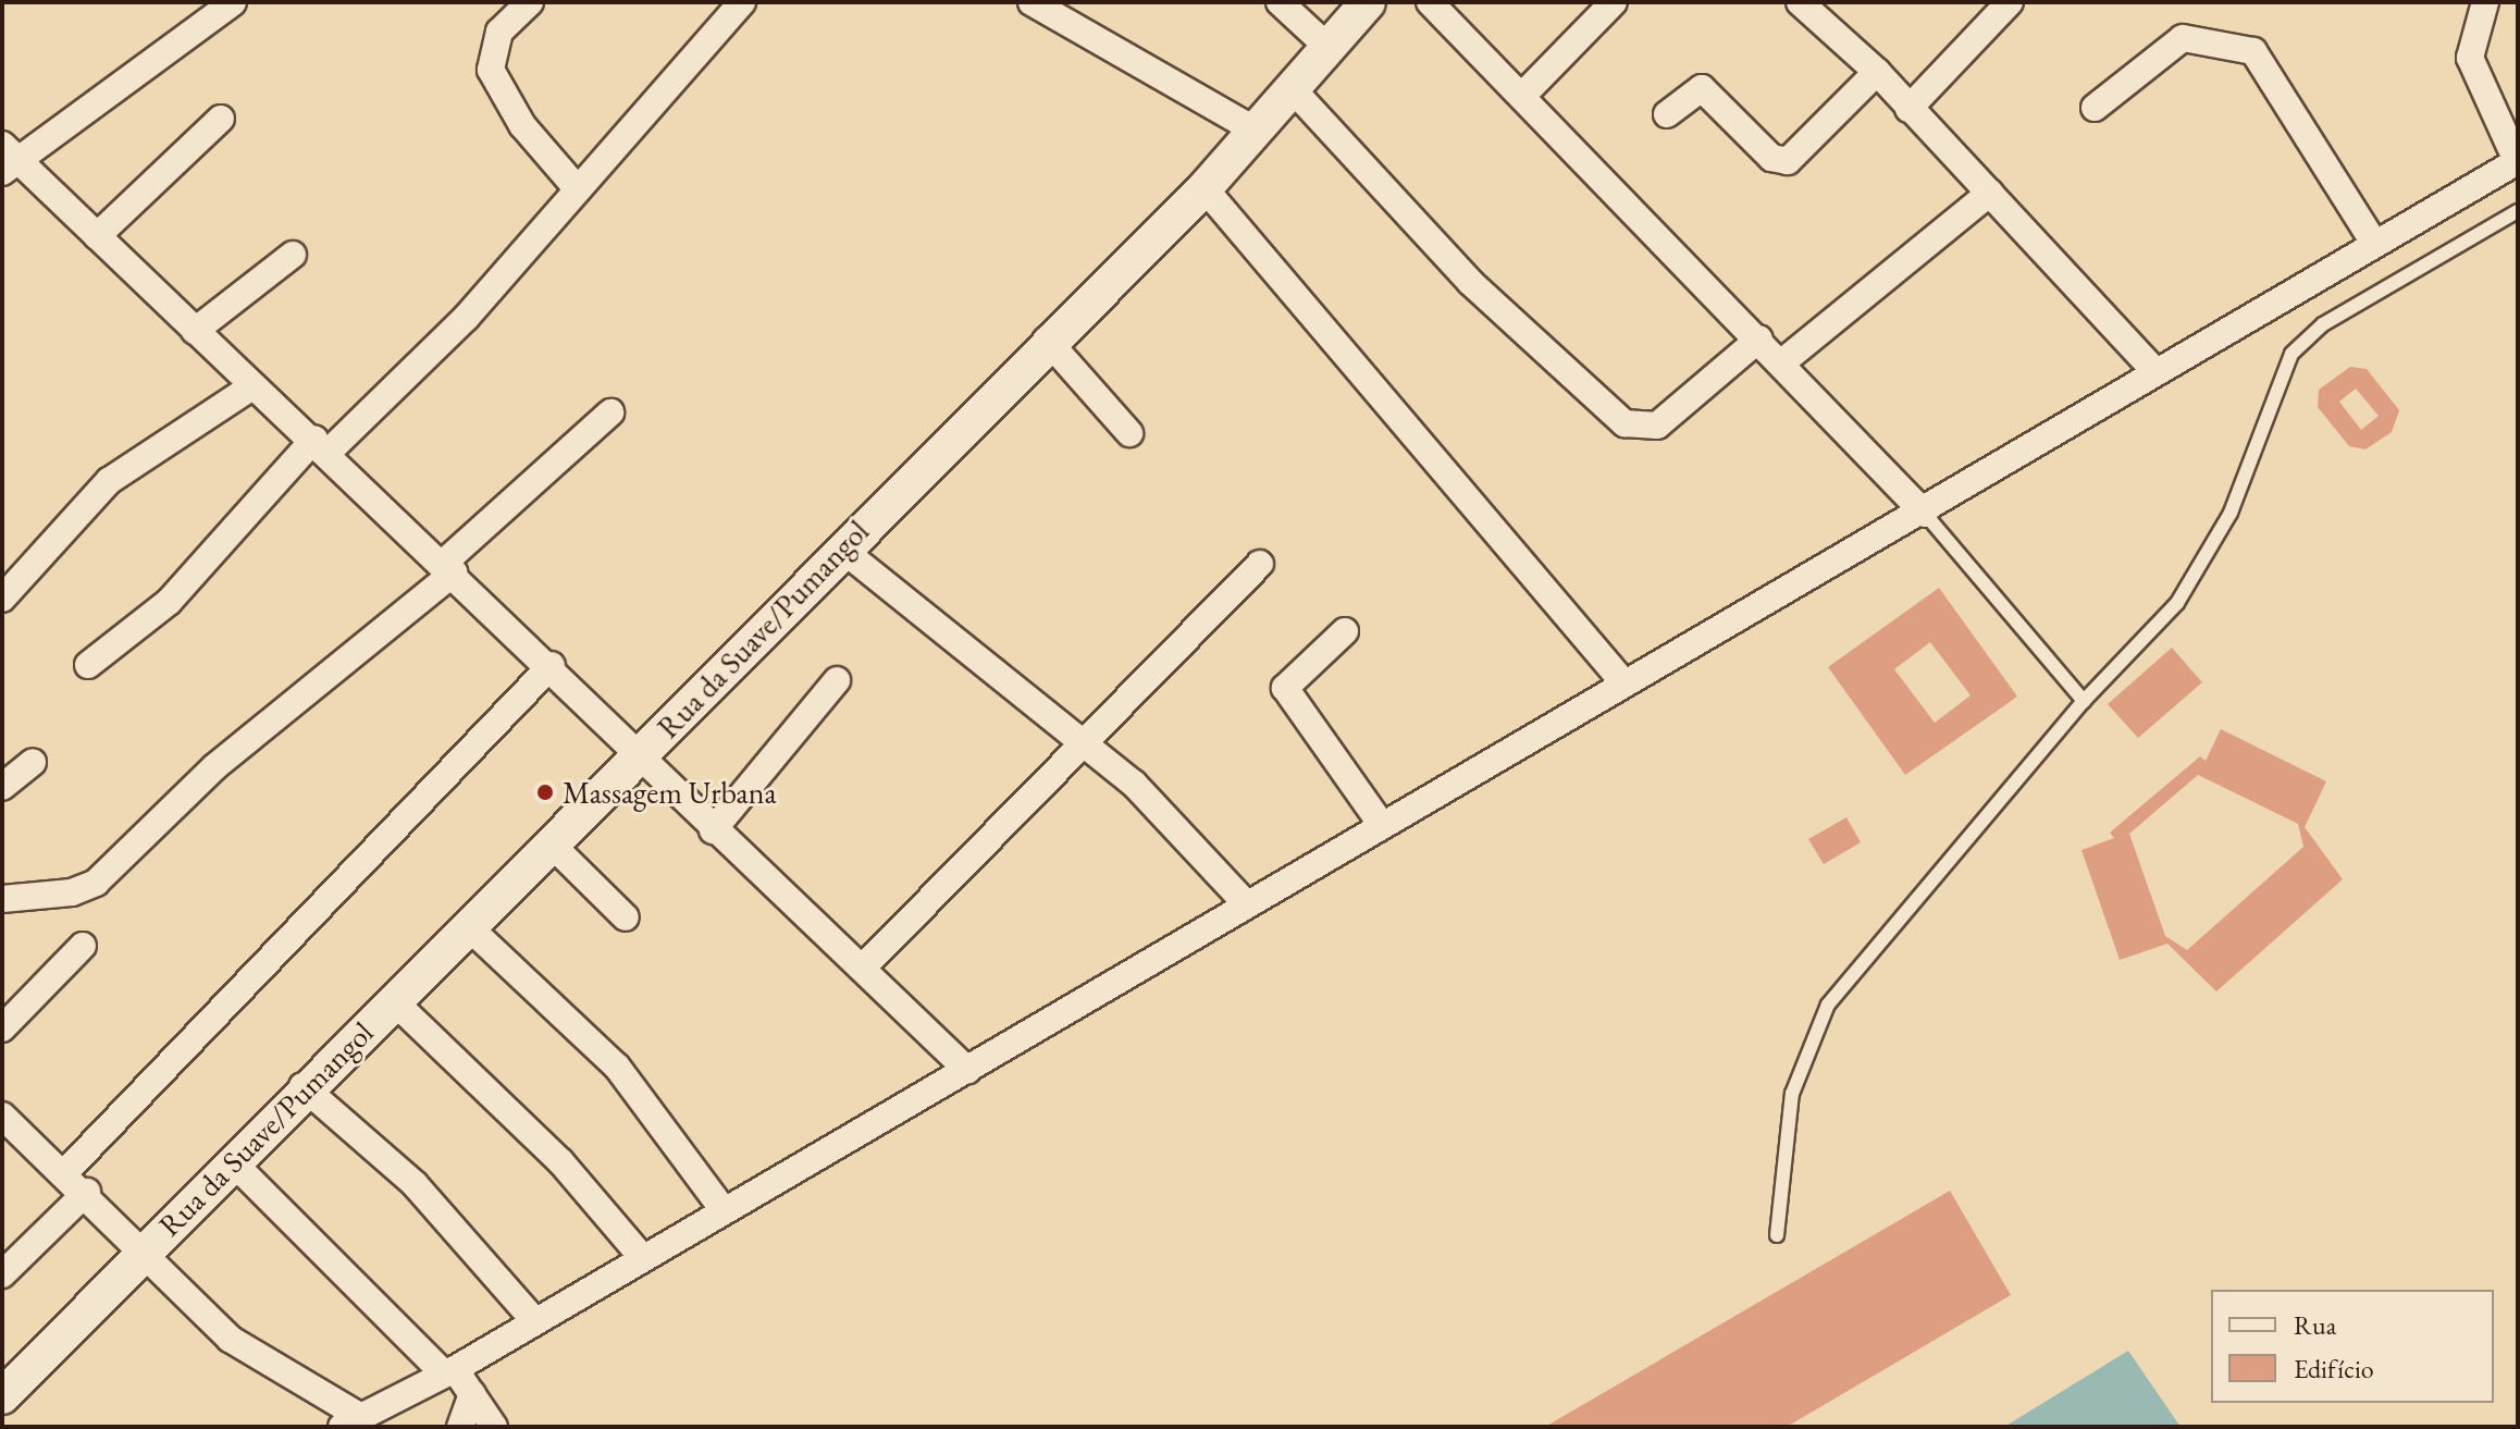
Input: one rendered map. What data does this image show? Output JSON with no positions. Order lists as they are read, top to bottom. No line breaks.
{"streets":{"street":["Rua da Suave/Pumangol"]},"places":["Massagem Urbana"],"legend":["Rua","Edifício"]}
